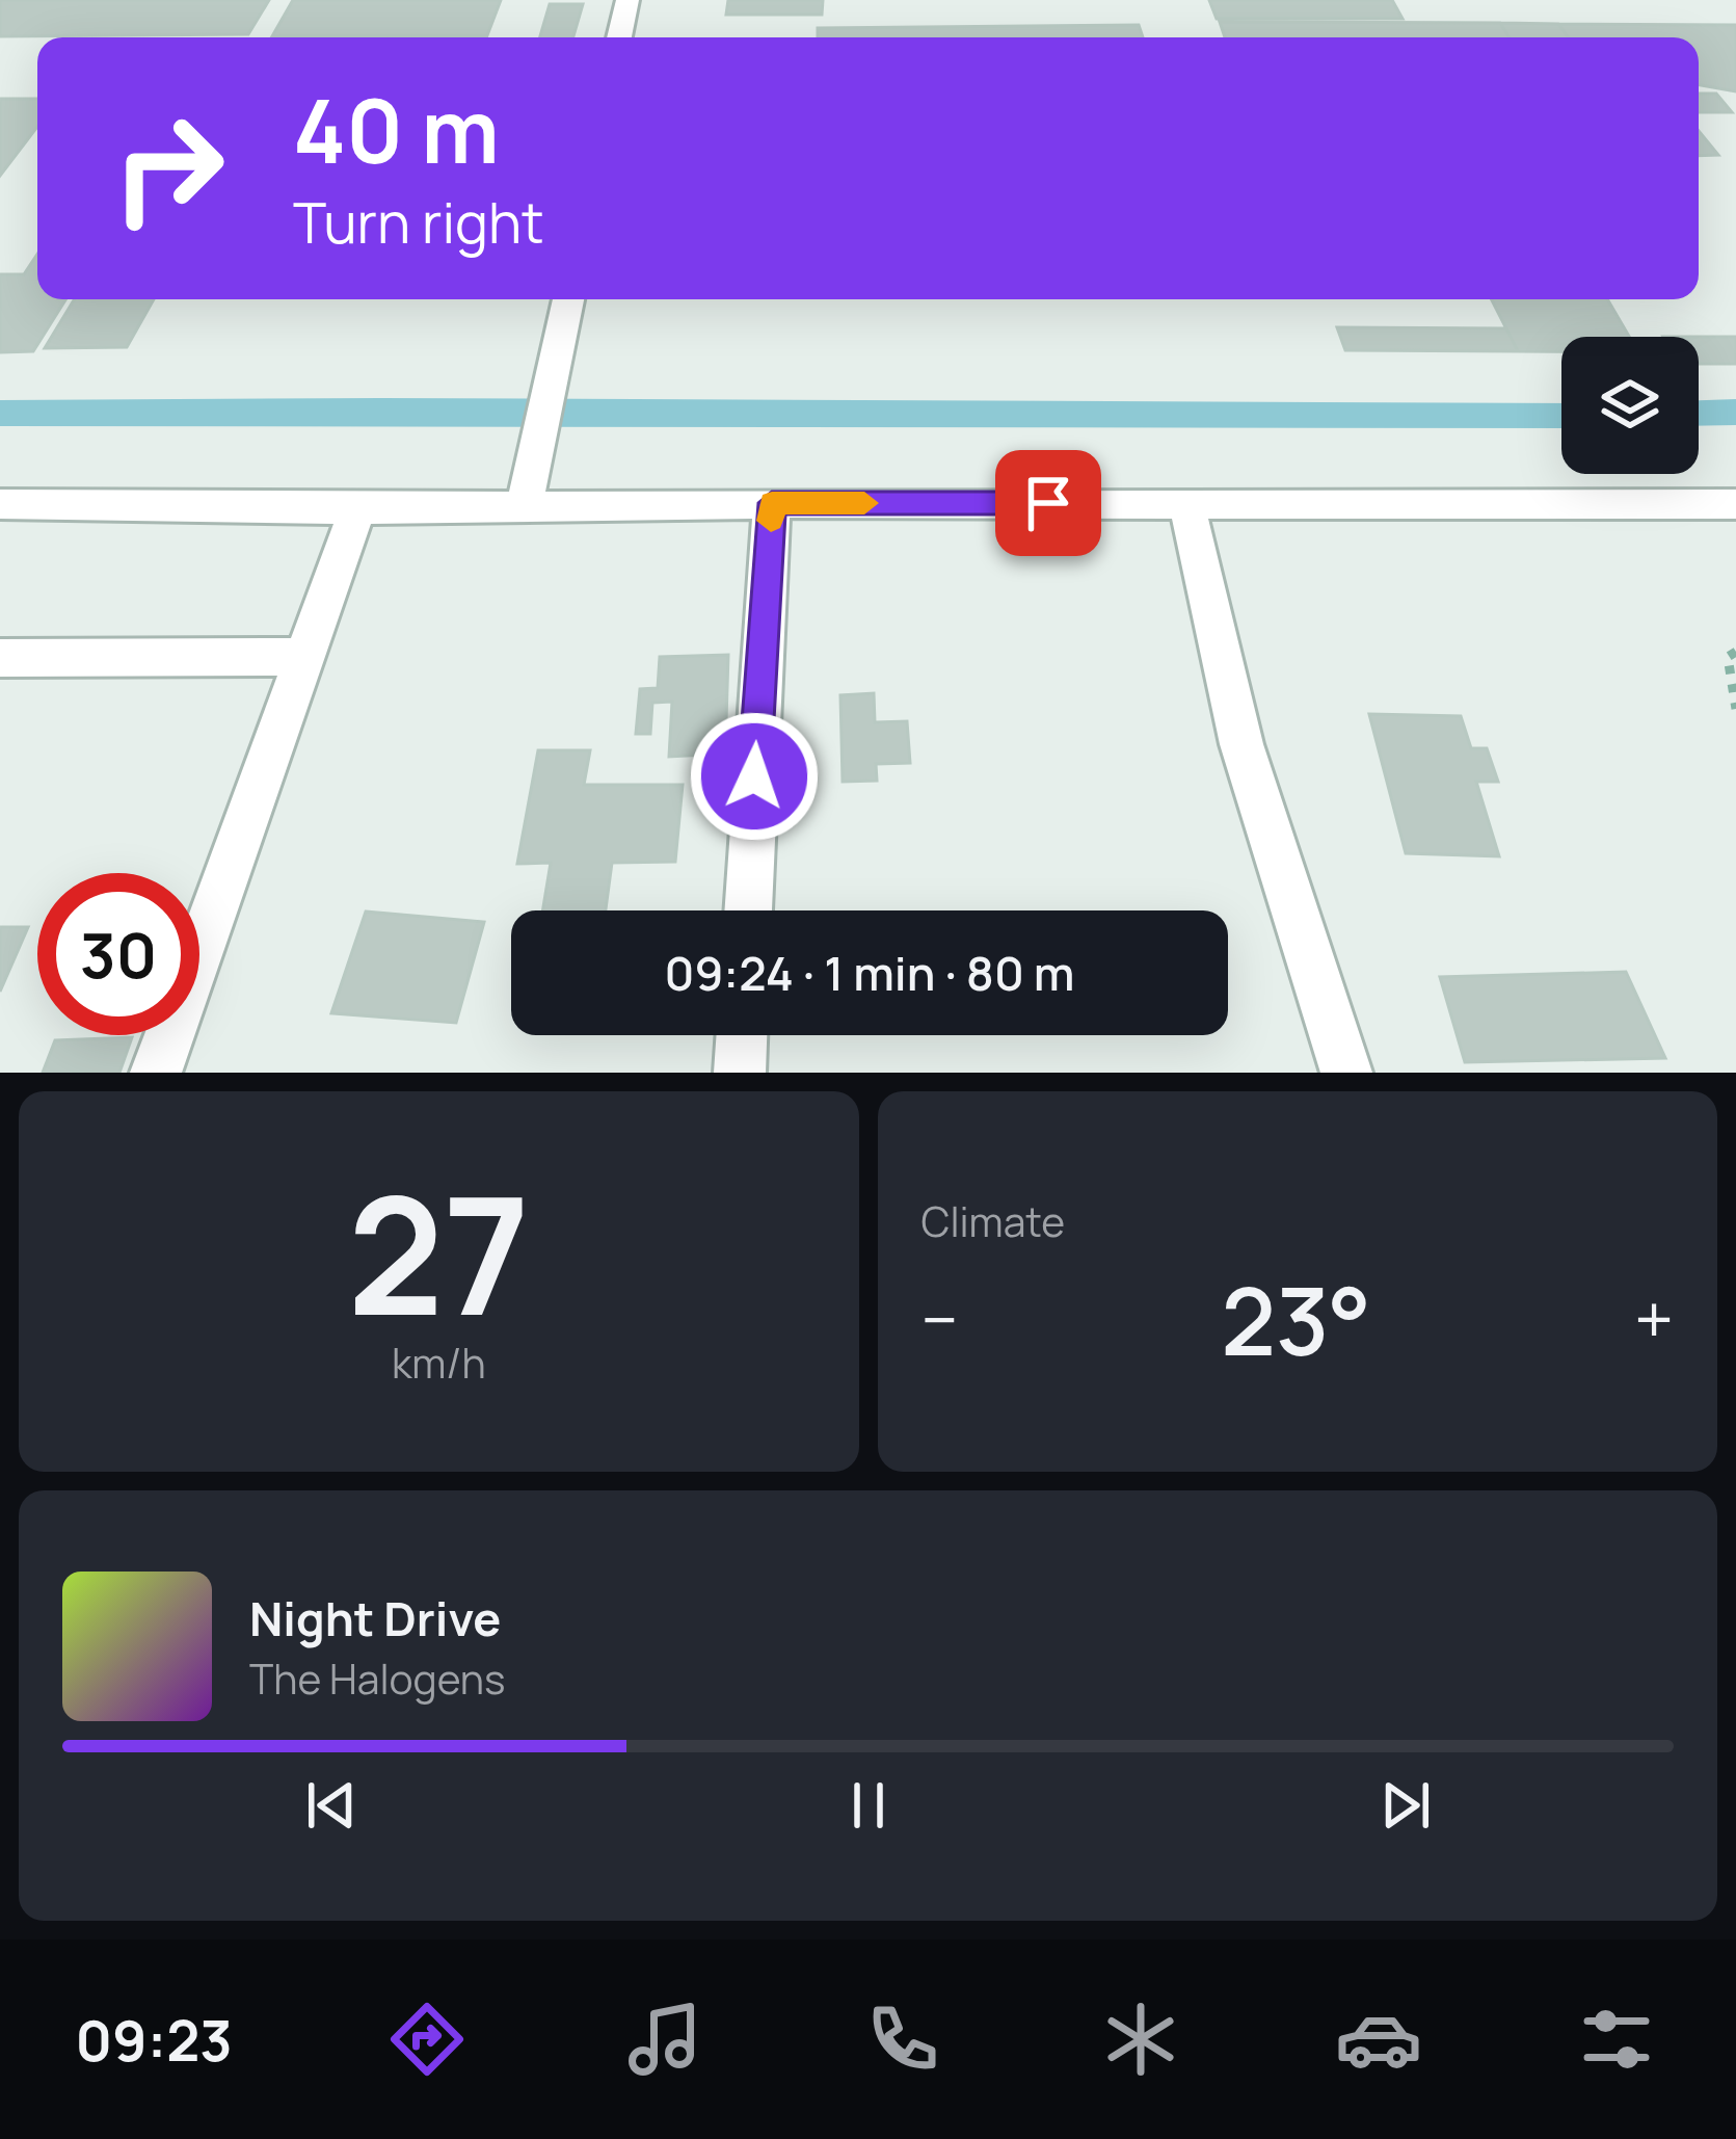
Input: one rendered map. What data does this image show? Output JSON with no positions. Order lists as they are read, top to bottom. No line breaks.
{"page":{"turn":["40 m","Turn right"],"limit":"30","trip":"09:24 · 1 min · 80 m","tile":[["27","km/h"],"Climate"],"heat":["−","23°","+"],"song":["Night Drive","The Halogens"],"tabs":"09:23"}}
